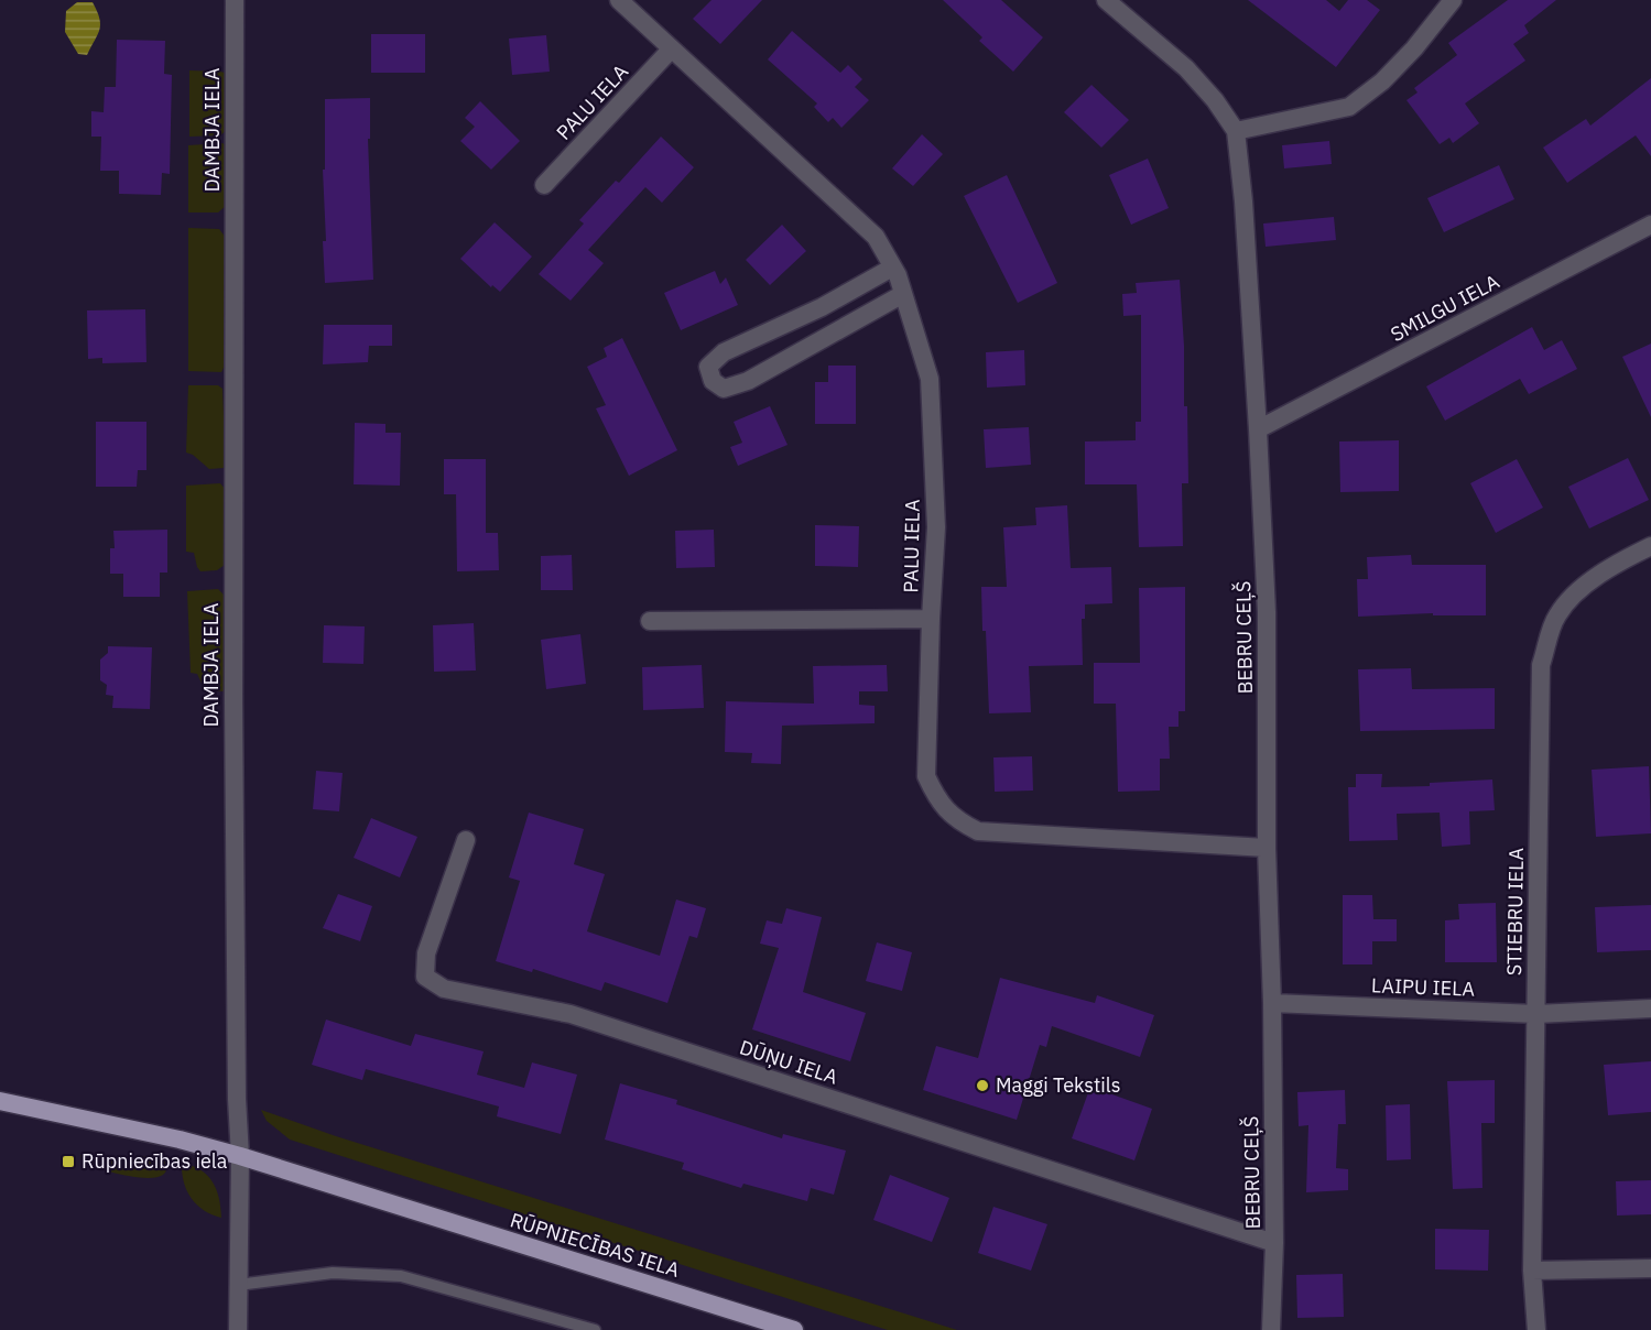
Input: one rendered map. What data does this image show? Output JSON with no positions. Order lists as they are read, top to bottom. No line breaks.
{"streets":{"main road":["RŪPNIECĪBAS IELA"],"street":["PALU IELA","DAMBJA IELA","SMILGU IELA","BEBRU CEĻŠ","STIEBRU IELA","LAIPU IELA","DŪŅU IELA"]},"crossings":[["PALU IELA","BEBRU CEĻŠ"],["DAMBJA IELA","RŪPNIECĪBAS IELA"],["SMILGU IELA","BEBRU CEĻŠ"],["BEBRU CEĻŠ","LAIPU IELA"],["BEBRU CEĻŠ","DŪŅU IELA"],["STIEBRU IELA","LAIPU IELA"]],"places":{"other":["Maggi Tekstils"],"transit":["Rūpniecības iela"]}}
